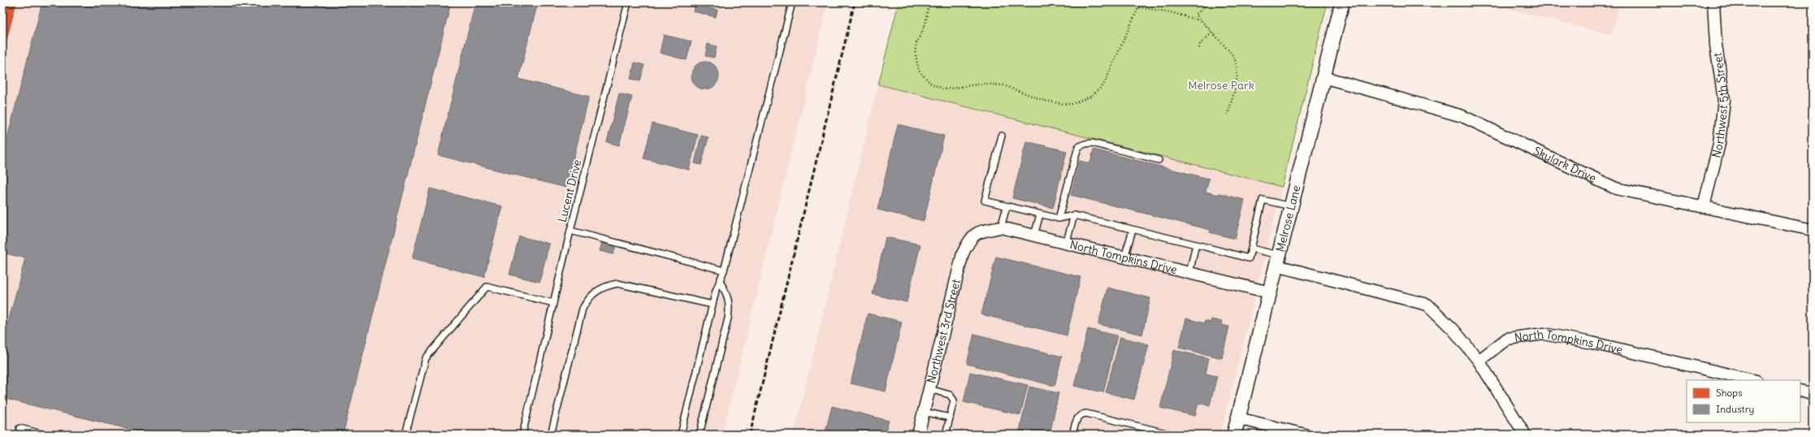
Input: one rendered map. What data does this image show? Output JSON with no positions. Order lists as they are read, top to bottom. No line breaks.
{"streets":{"street":["Northwest 5th Street","Skylark Drive","Melrose Lane","North Tompkins Drive","Northwest 3rd Street"],"lane":["Lucent Drive"]},"crossings":[["Northwest 5th Street","Skylark Drive"],["Skylark Drive","Melrose Lane"],["Melrose Lane","North Tompkins Drive"],["North Tompkins Drive","Northwest 3rd Street"]],"parks":["Melrose Park"],"legend":["Shops","Industry"]}
